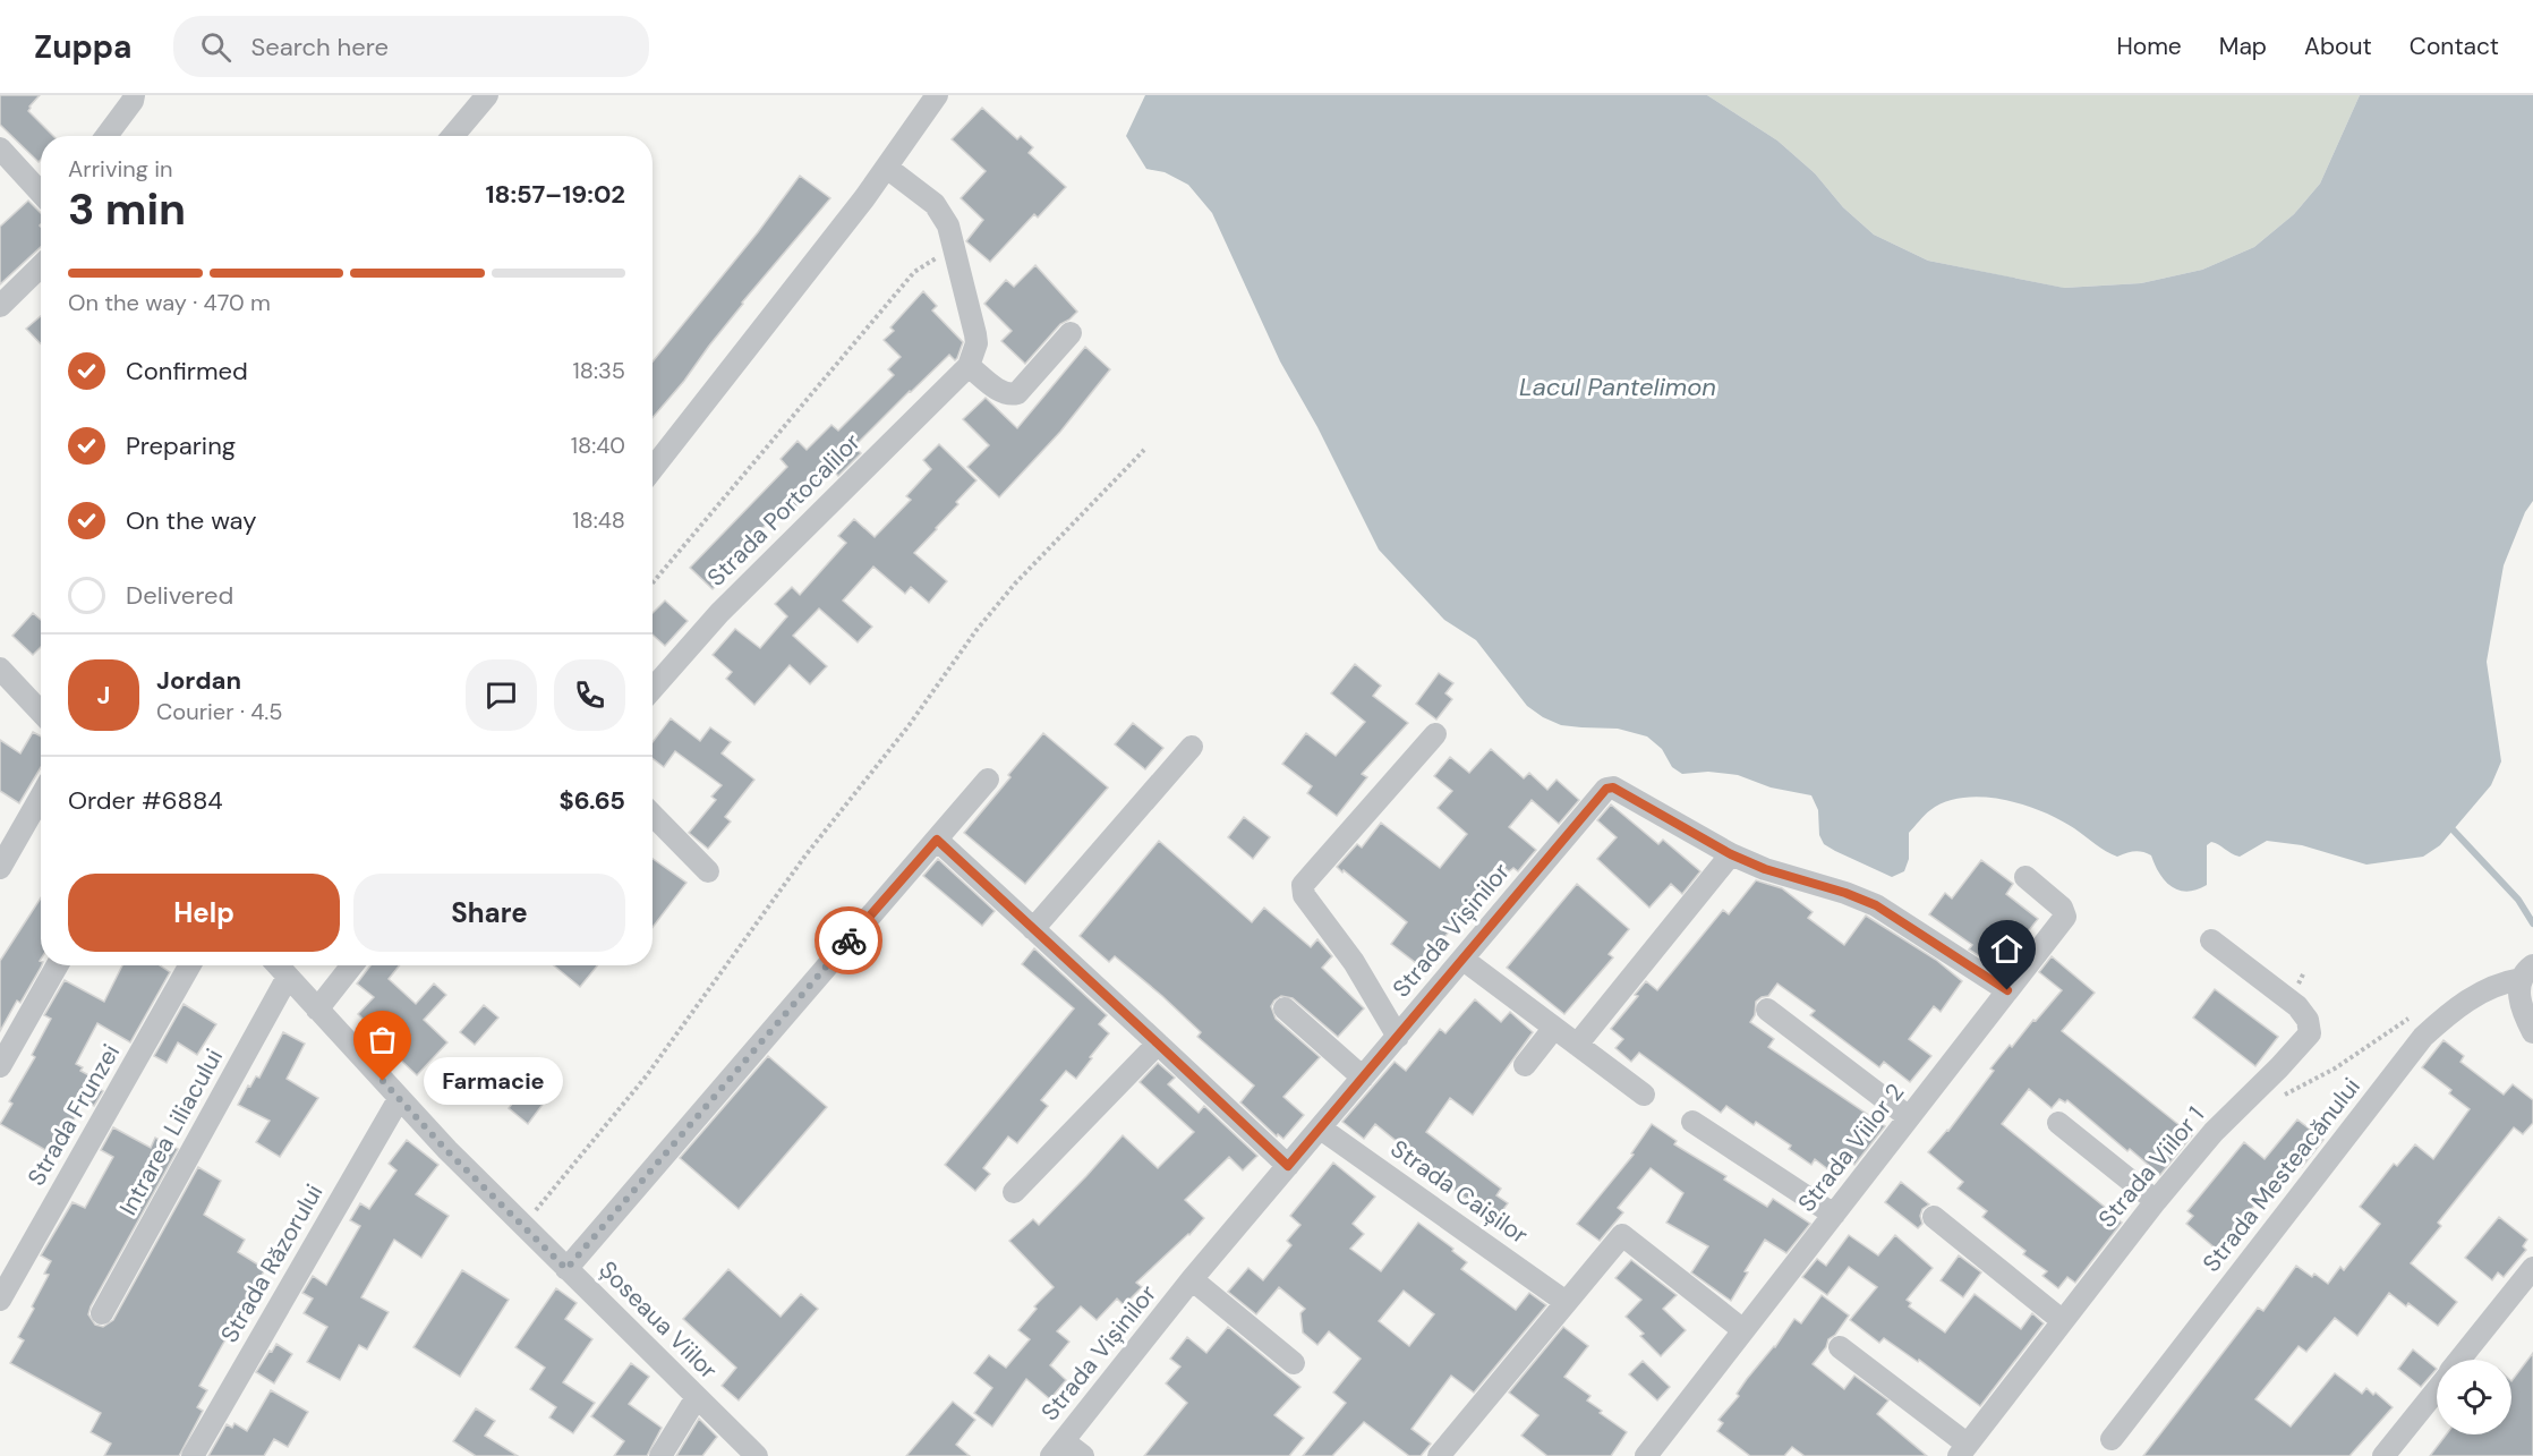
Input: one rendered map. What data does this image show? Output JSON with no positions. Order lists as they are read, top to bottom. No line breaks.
{"streets":{"street":["Strada Portocalilor","Strada Vișinilor","Strada Frunzei","Intrarea Liliacului","Strada Viilor 2","Strada Viilor 1","Strada Mesteacănului","Strada Caișilor","Strada Răzorului","Șoseaua Viilor"]},"crossings":[["Strada Vișinilor","Strada Viilor 2"],["Strada Vișinilor","Strada Caișilor"],["Intrarea Liliacului","Șoseaua Viilor"],["Strada Răzorului","Șoseaua Viilor"]],"water":["Lacul Pantelimon"],"places":["Farmacie"],"page":{"header":"Zuppa","search":"Search here","nav":["Home","Map","About","Contact"],"heading":["3 min","Arriving in","18:57–19:02"],"panel":["Jordan","Courier · 4.5","Order #6884","$6.65"],"bar":"On the way · 470 m","list":[["Confirmed","18:35"],["Preparing","18:40"],["On the way","18:48"],"Delivered"],"round":"J","buttons":["Help","Share"],"bubble":"Farmacie"}}
